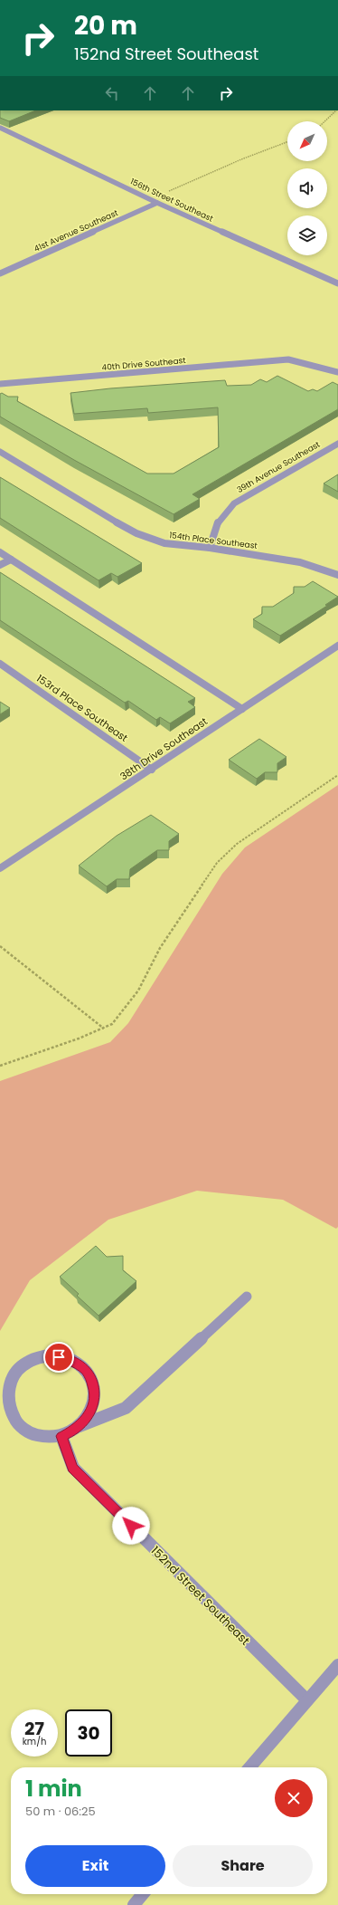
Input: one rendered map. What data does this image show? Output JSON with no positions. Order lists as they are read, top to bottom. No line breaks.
{"streets":{"street":["156th Street Southeast","41st Avenue Southeast","40th Drive Southeast","39th Avenue Southeast","154th Place Southeast","153rd Place Southeast","38th Drive Southeast","152nd Street Southeast"]},"crossings":[["156th Street Southeast","41st Avenue Southeast"],["39th Avenue Southeast","154th Place Southeast"],["153rd Place Southeast","38th Drive Southeast"]],"north":"bottom left","page":{"turn":["20 m","152nd Street Southeast"],"speed":"27 km/h","limit":"30","heading":["1 min","50 m · 06:25"],"buttons":["Exit","Share"]}}
